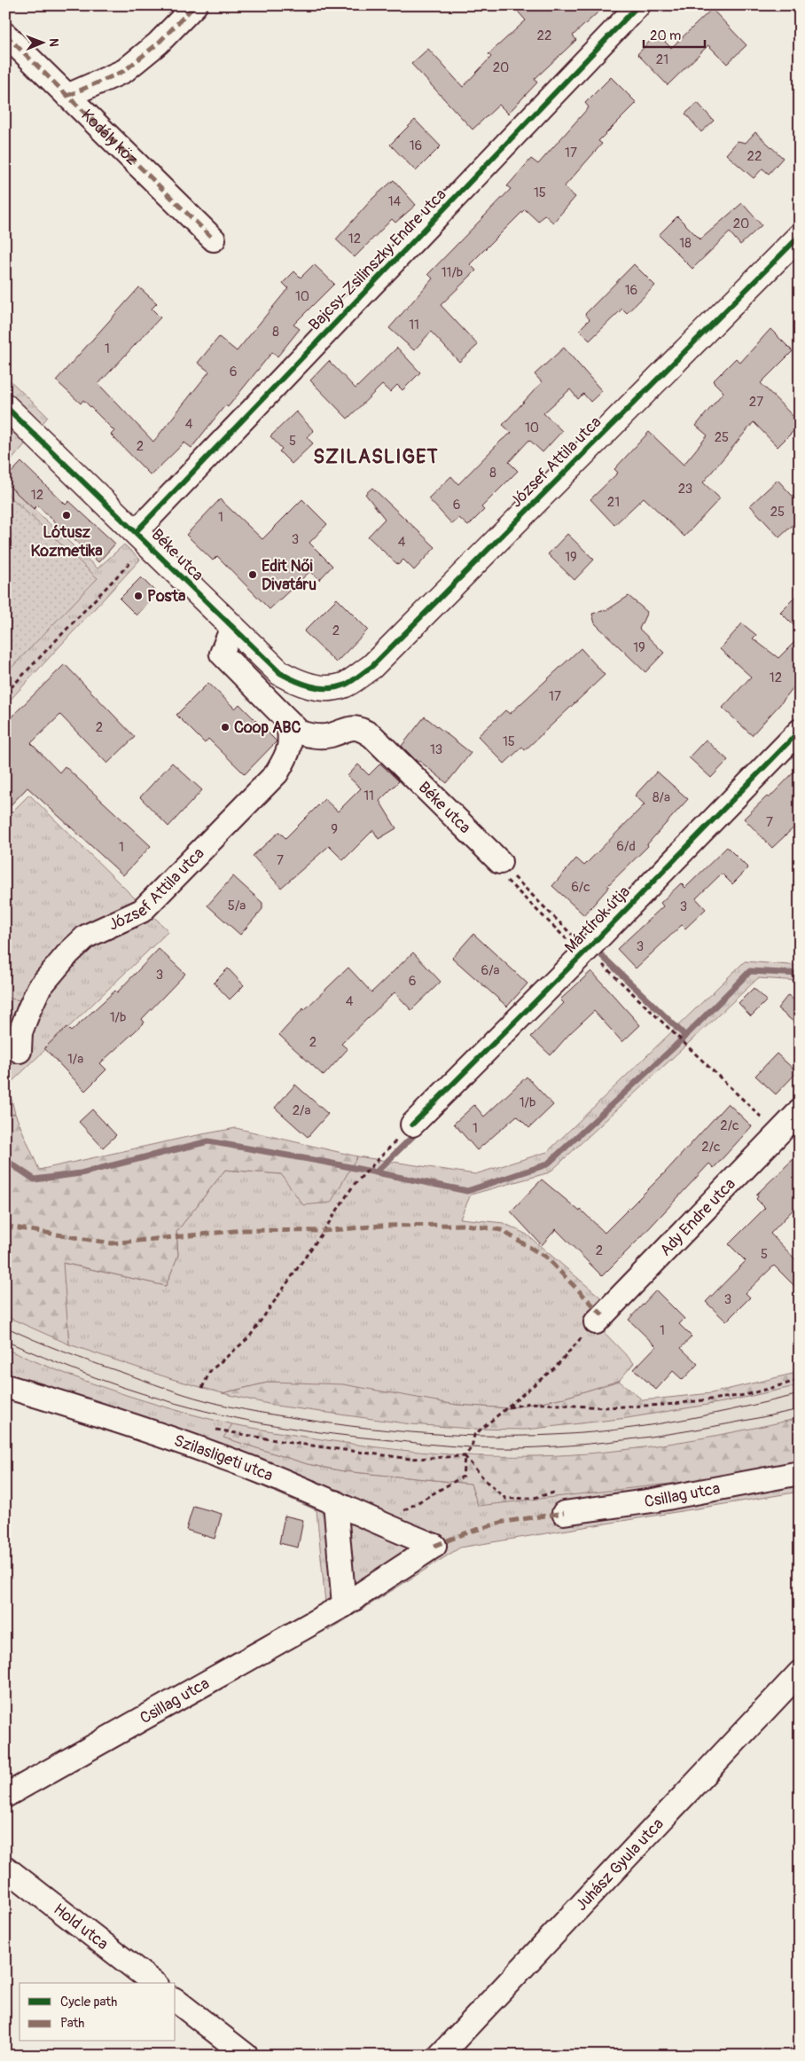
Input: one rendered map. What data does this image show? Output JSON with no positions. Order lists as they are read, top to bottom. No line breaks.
{"streets":{"street":["Kodály köz","Bajcsy-Zsilinszky Endre utca","József Attila utca","Béke utca","Mártírok útja","Ady Endre utca","Szilasligeti utca","Csillag utca","Juhász Gyula utca","Hold utca"]},"crossings":[["Bajcsy-Zsilinszky Endre utca","Béke utca"],["József Attila utca","Béke utca"],["Szilasligeti utca","Csillag utca"]],"districts":["SZILASLIGET"],"places":["Lótusz Kozmetika","Edit Női Divatáru","Posta","Coop ABC"],"house_numbers":["22","21","20","16","17","22","15","14","20","12","18","11/b","16","10","11","8","1","6","27","4","10","25","5","2","8","23","12","21","6","25","1","3","4","19","2","19","12","17","2","15","13","11","8/a","7","9","6/d","1","7","6/c","5/a","3","3","6/a","3","6","4","1/b","2","1/a","1/b","2/a","2/c","1","2/c","2","5","3","1"],"legend":["Cycle path","Path"],"scale_bar":"20 m","north":"right"}
